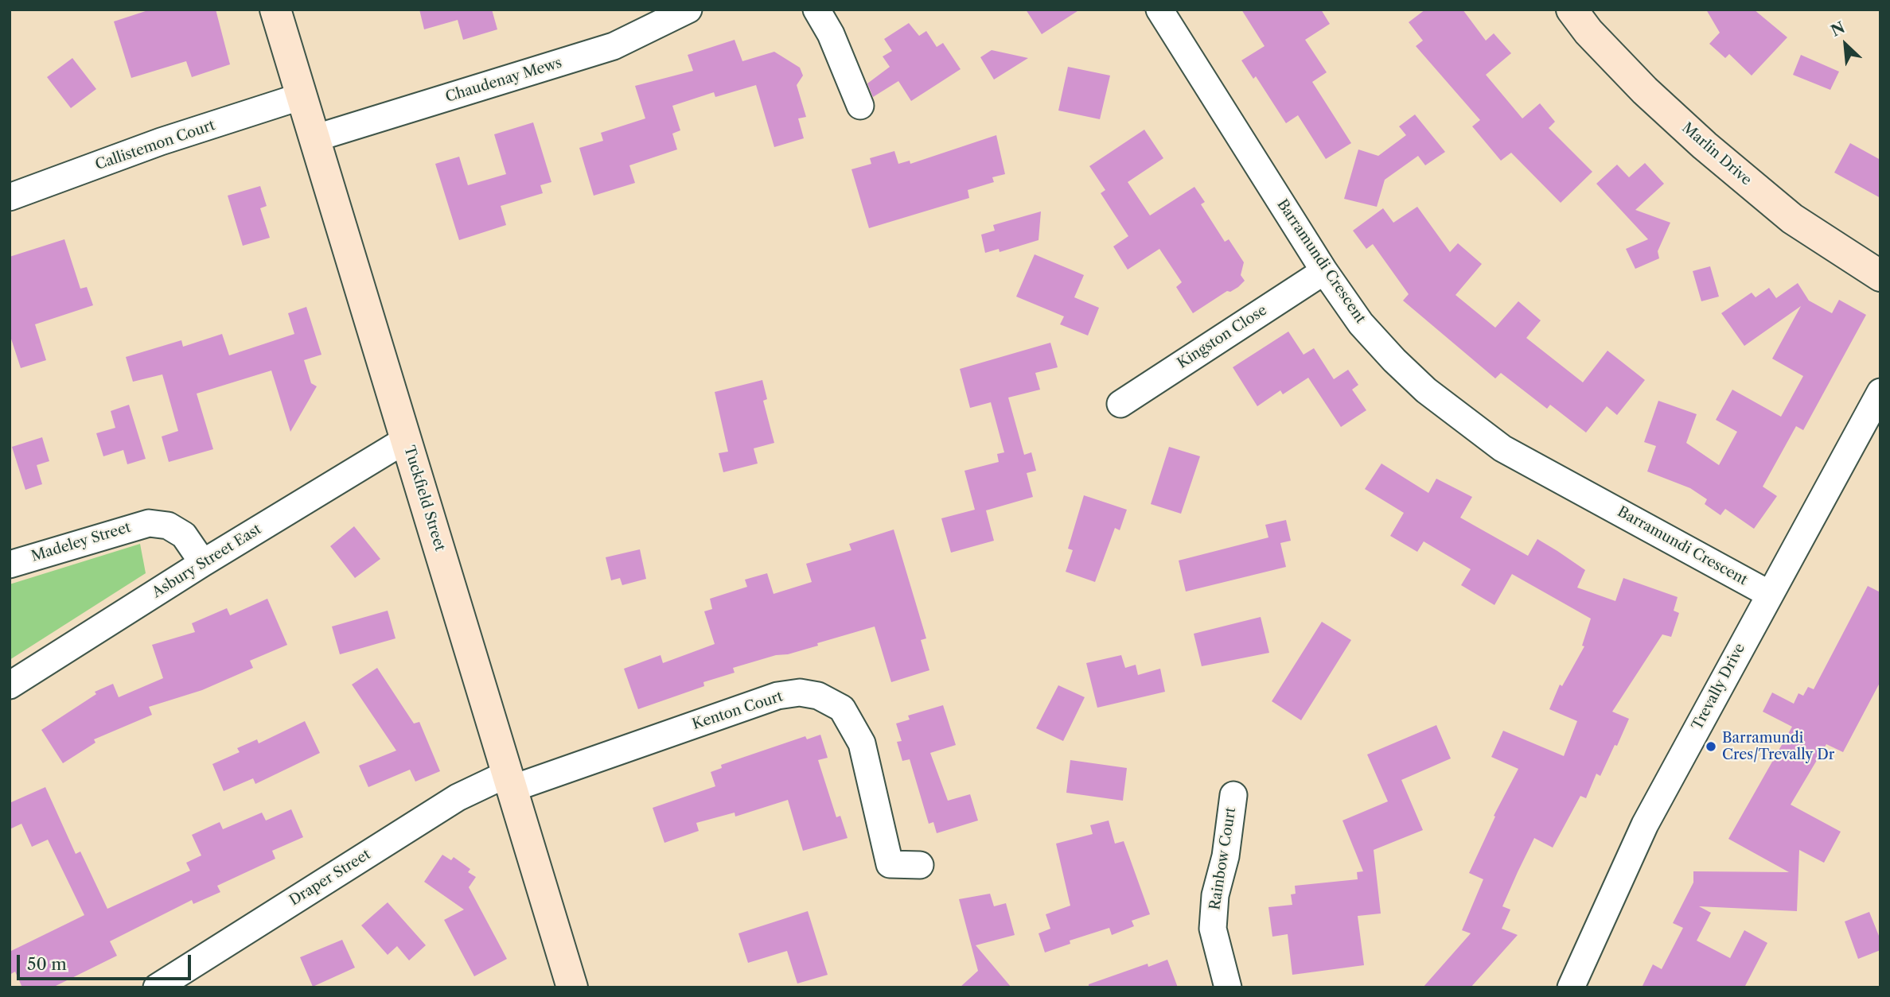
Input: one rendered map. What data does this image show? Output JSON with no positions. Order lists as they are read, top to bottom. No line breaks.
{"streets":{"main road":["Marlin Drive","Tuckfield Street"],"street":["Chaudenay Mews","Callistemon Court","Barramundi Crescent","Kingston Close","Madeley Street","Asbury Street East","Trevally Drive","Kenton Court","Rainbow Court","Draper Street"]},"crossings":[["Chaudenay Mews","Tuckfield Street"],["Callistemon Court","Tuckfield Street"],["Barramundi Crescent","Kingston Close"],["Barramundi Crescent","Trevally Drive"],["Tuckfield Street","Asbury Street East"],["Tuckfield Street","Kenton Court"],["Tuckfield Street","Draper Street"],["Madeley Street","Asbury Street East"],["Kenton Court","Draper Street"]],"places":["Barramundi Cres/Trevally Dr"],"scale_bar":"50 m","north":"top left"}
